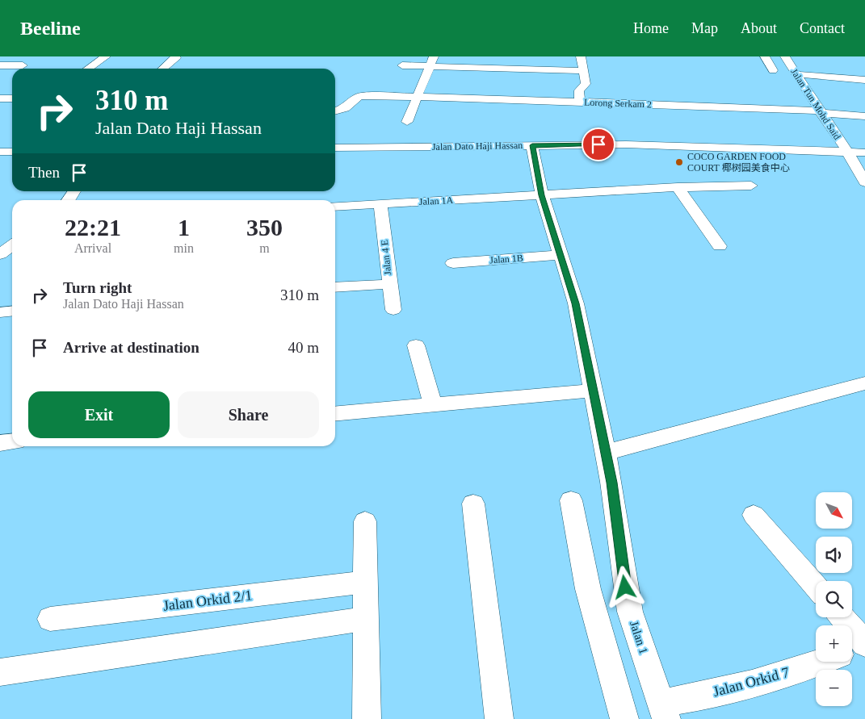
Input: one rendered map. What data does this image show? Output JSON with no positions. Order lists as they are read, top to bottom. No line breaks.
{"streets":{"street":["Lorong Serkam 2","Jalan Tun Mohd Said","Jalan Dato Haji Hassan","Jalan 1A","Jalan 4 E","Jalan 1B","Jalan Orkid 2/1","Jalan 1","Jalan Orkid 7"]},"crossings":[["Lorong Serkam 2","Jalan Tun Mohd Said"],["Jalan Tun Mohd Said","Jalan Dato Haji Hassan"],["Jalan Dato Haji Hassan","Jalan 1"],["Jalan 1A","Jalan 4 E"],["Jalan 1A","Jalan 1"],["Jalan 1B","Jalan 1"],["Jalan 1","Jalan Orkid 7"]],"places":["COCO GARDEN FOOD COURT 椰树园美食中心"],"north":"bottom right","page":{"header":"Beeline","nav":["Home","Map","About","Contact"],"turn":["310 m","Jalan Dato Haji Hassan"],"then":"Then","eta":["22:21","Arrival","1","min","350","m"],"list":[{"name":"Turn right","note":"Jalan Dato Haji Hassan","value":"310 m"},{"name":"Arrive at destination","value":"40 m"}],"buttons":["Exit","Share"],"map_buttons":["+","−"]}}
